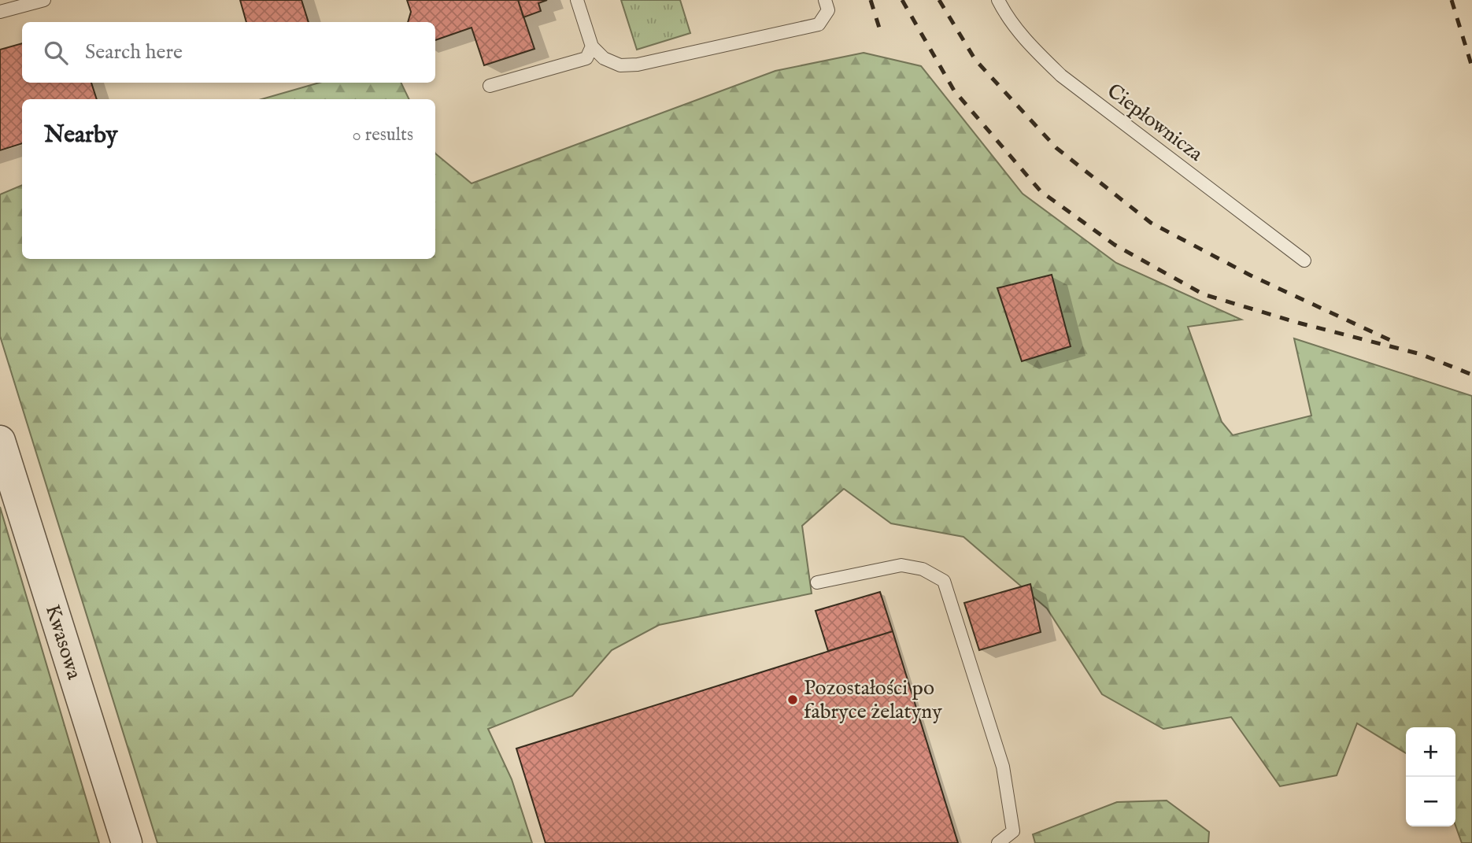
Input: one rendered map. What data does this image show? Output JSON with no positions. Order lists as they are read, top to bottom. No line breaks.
{"streets":{"street":["Kwasowa"],"lane":["Ciepłownicza"]},"places":["Pozostałości po fabryce żelatyny"],"page":{"search":"Search here","heading":["Nearby","0 results"],"map_buttons":["+","−"]}}
